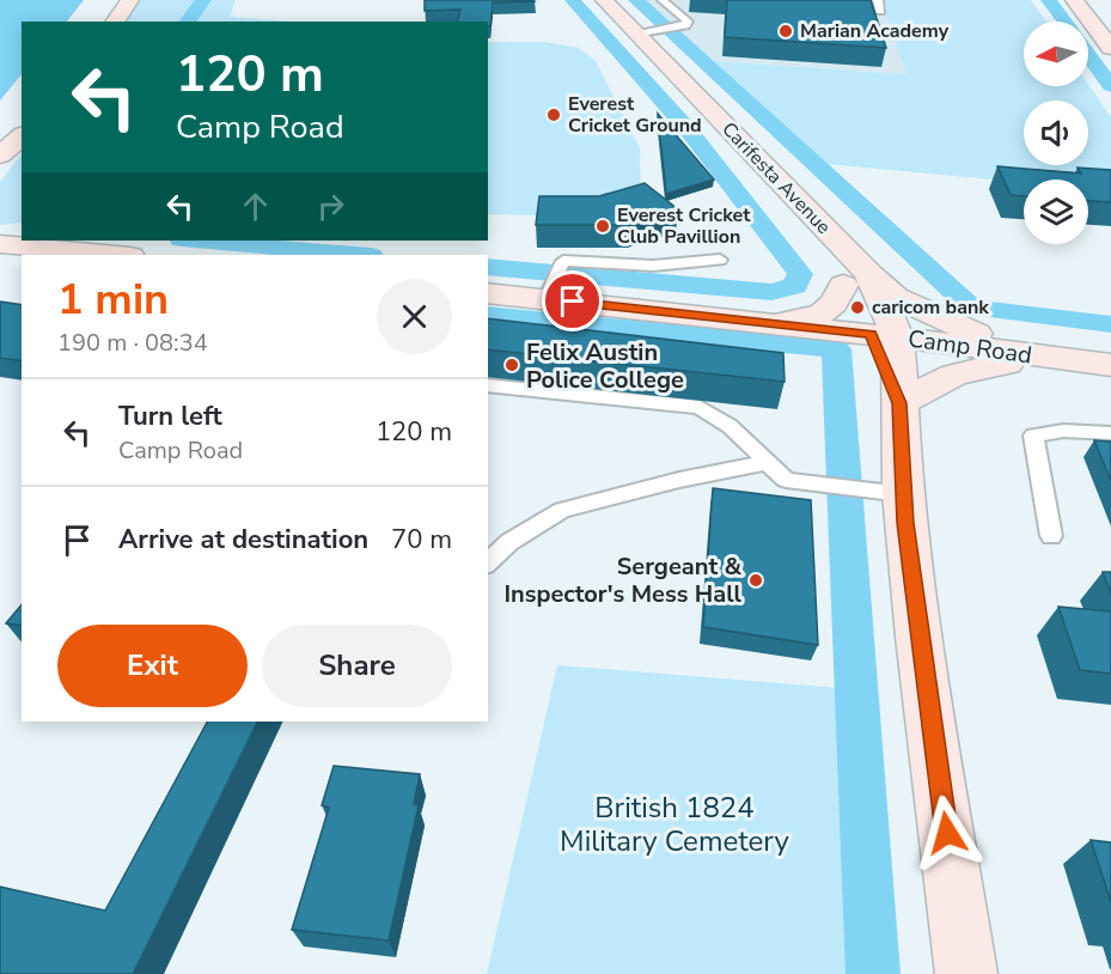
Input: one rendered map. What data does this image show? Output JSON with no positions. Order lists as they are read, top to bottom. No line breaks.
{"streets":{"main road":["Carifesta Avenue","Camp Road"]},"crossings":[["Carifesta Avenue","Camp Road"]],"parks":["British 1824 Military Cemetery"],"places":["Marian Academy","Everest Cricket Ground","Everest Cricket Club Pavillion","caricom bank","Felix Austin Police College","Sergeant & Inspector's Mess Hall"],"north":"left","page":{"turn":["120 m","Camp Road"],"heading":["1 min","190 m · 08:34"],"list":[{"name":"Turn left","note":"Camp Road","value":"120 m"},{"name":"Arrive at destination","value":"70 m"}],"buttons":["Exit","Share"]}}
